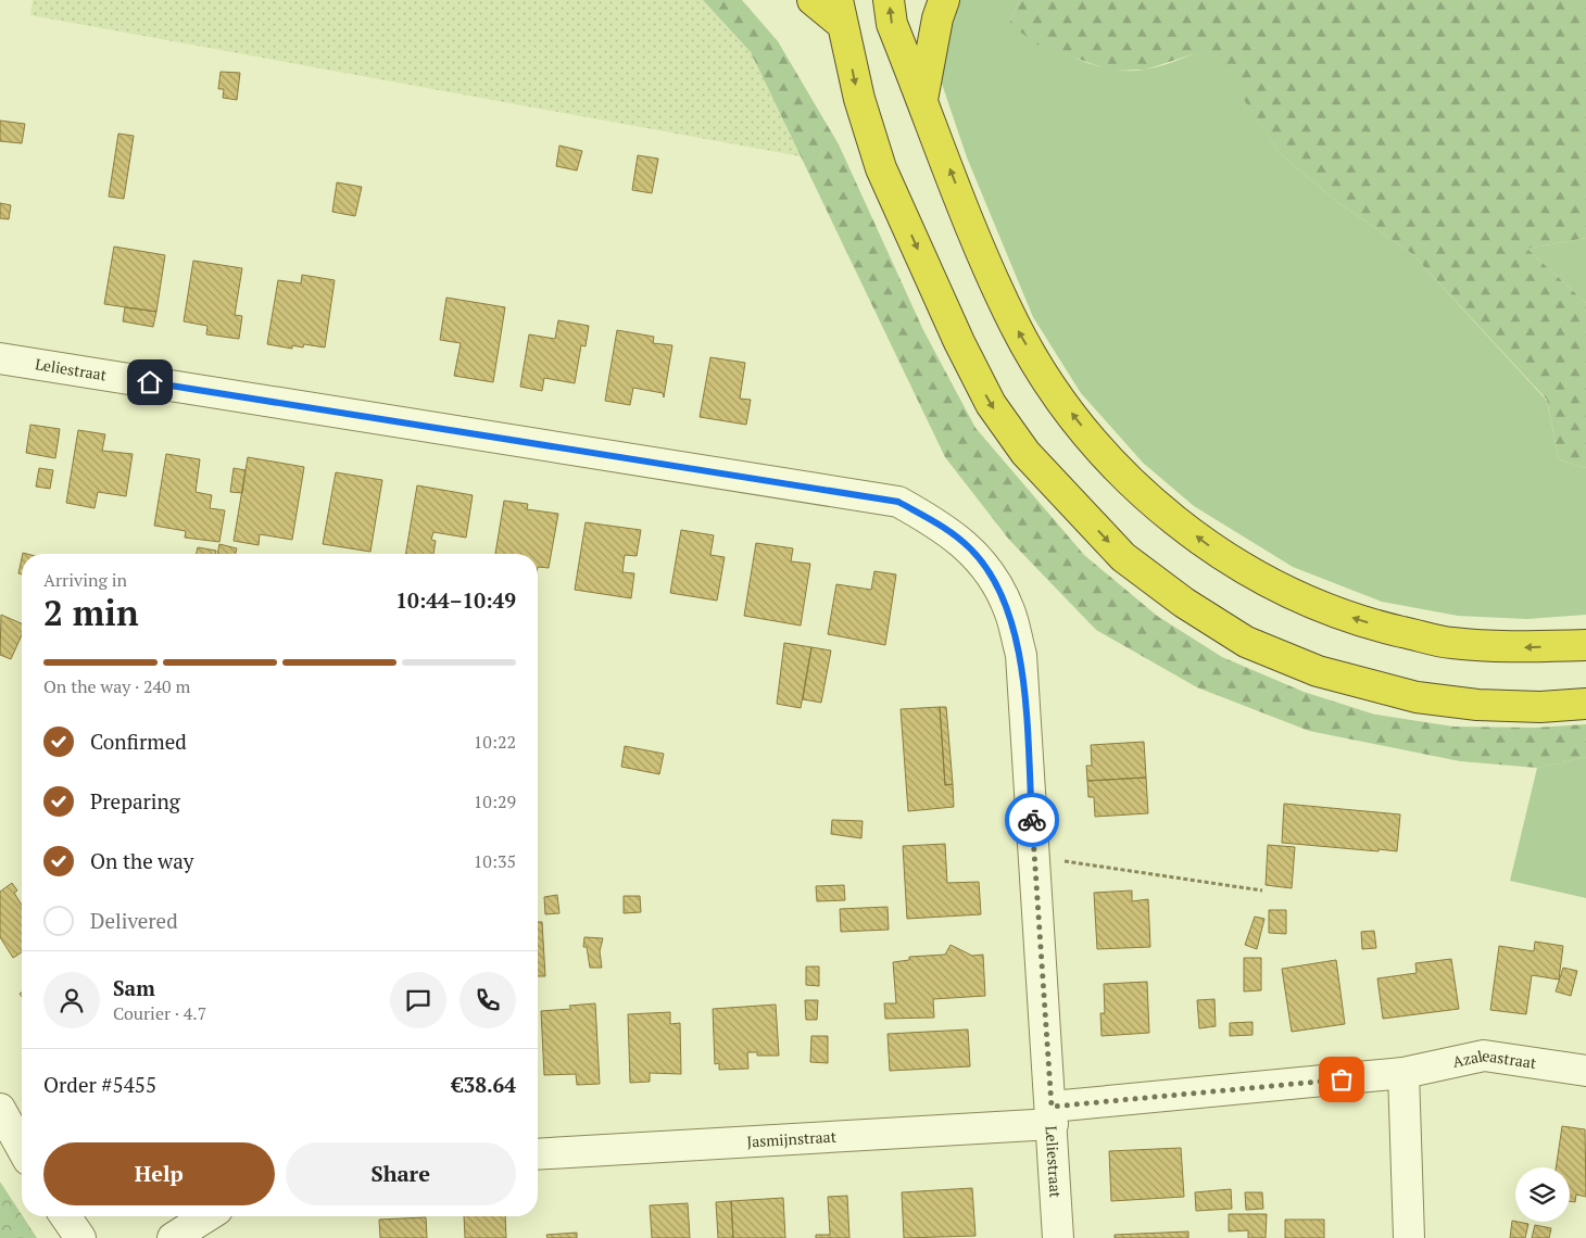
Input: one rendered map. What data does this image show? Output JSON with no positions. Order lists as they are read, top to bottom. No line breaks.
{"streets":{"street":["Leliestraat","Azaleastraat","Jasmijnstraat"]},"crossings":[["Leliestraat","Azaleastraat"],["Leliestraat","Jasmijnstraat"],["Azaleastraat","Jasmijnstraat"]],"page":{"heading":["2 min","Arriving in","10:44–10:49"],"panel":["Sam","Courier · 4.7","Order #5455","€38.64"],"bar":"On the way · 240 m","list":[["Confirmed","10:22"],["Preparing","10:29"],["On the way","10:35"],"Delivered"],"buttons":["Help","Share"]}}
